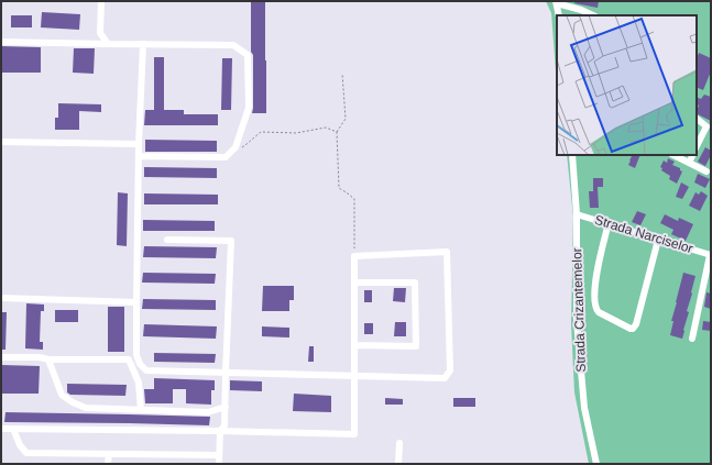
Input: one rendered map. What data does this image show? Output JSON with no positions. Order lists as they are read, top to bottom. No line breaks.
{"streets":{"street":["Strada Narciselor","Strada Crizantemelor"]},"crossings":[["Strada Narciselor","Strada Crizantemelor"]]}
